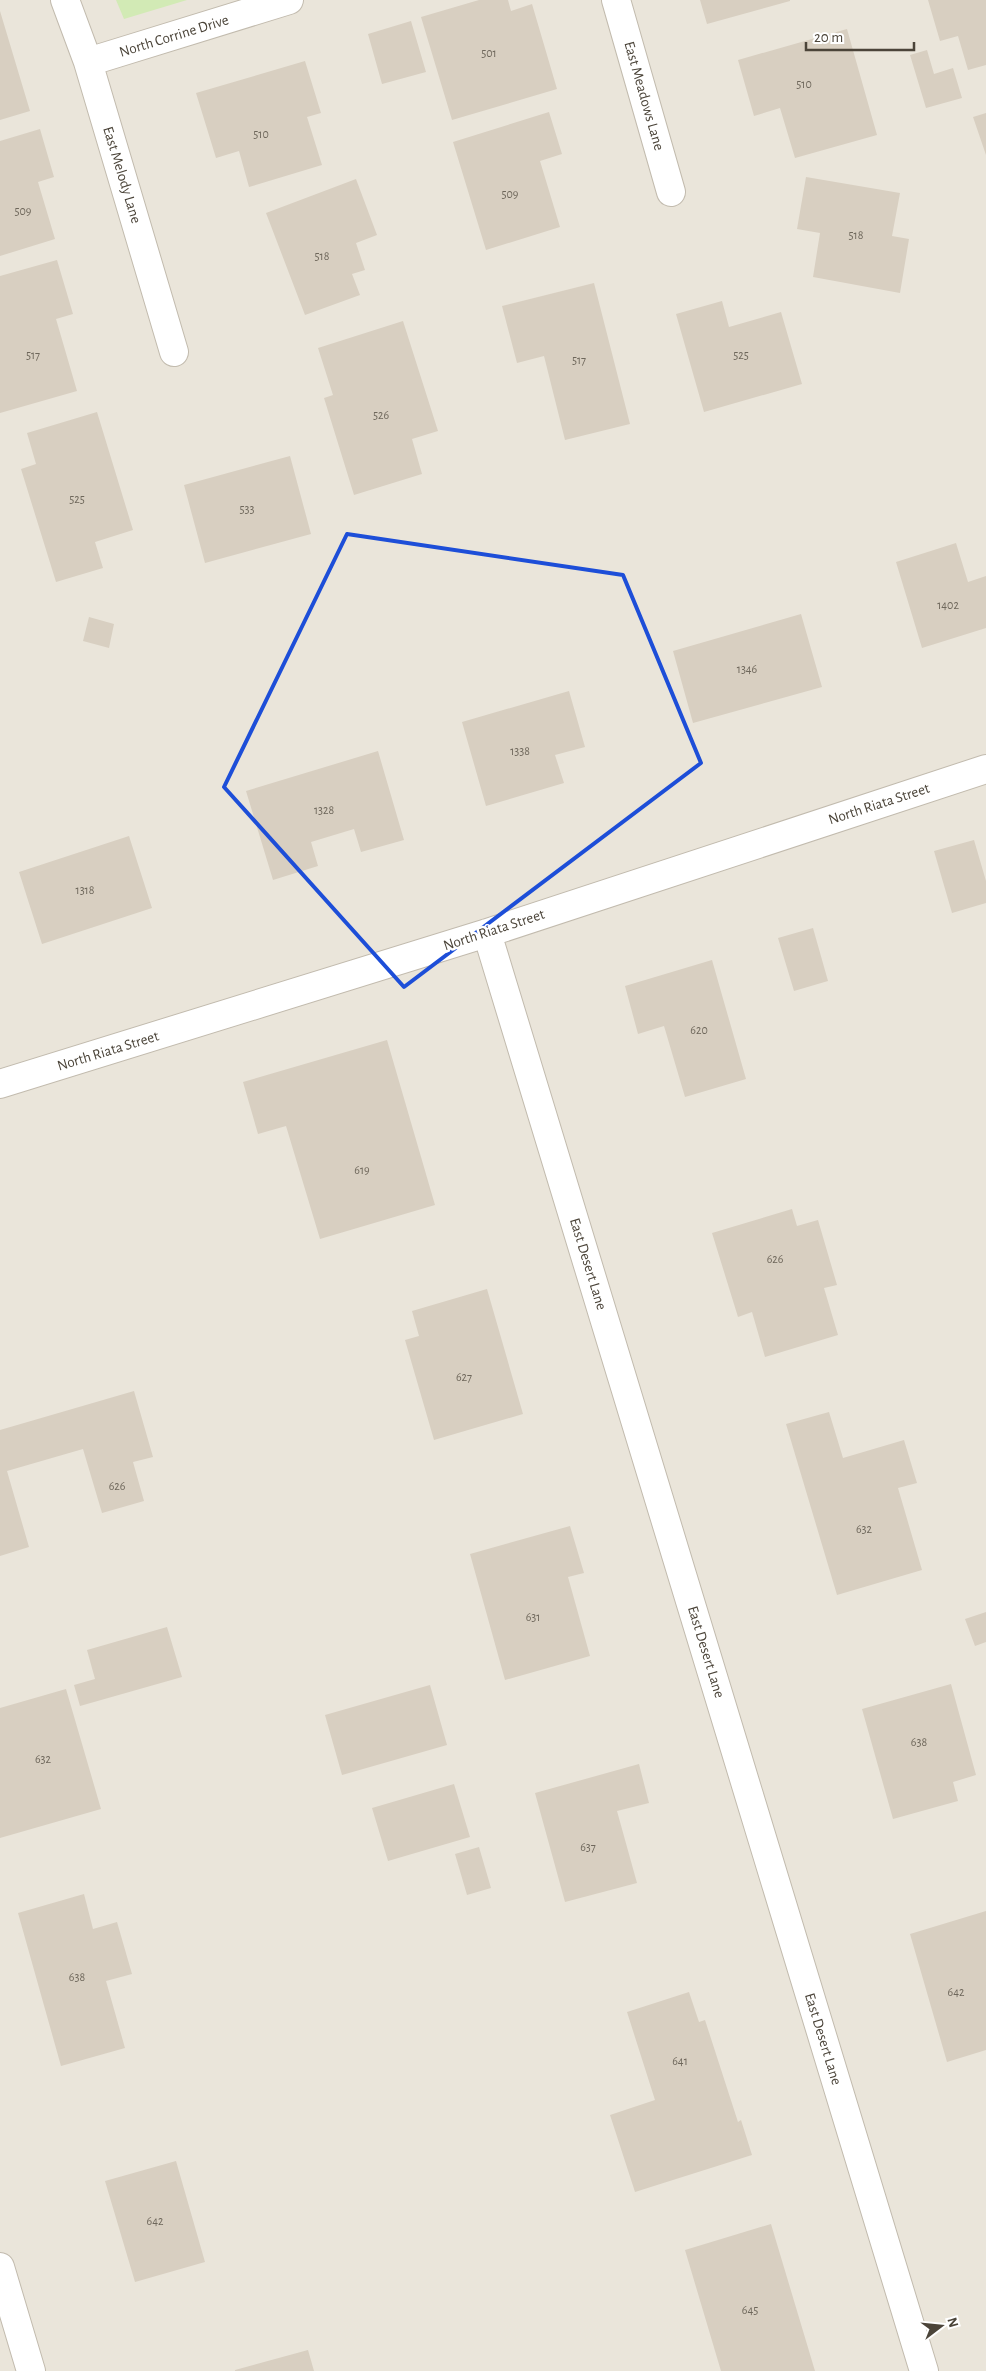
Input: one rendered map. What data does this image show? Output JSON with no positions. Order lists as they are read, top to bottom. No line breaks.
{"streets":{"street":["North Corrine Drive","East Meadows Lane","East Melody Lane","North Riata Street","East Desert Lane"]},"crossings":[["North Corrine Drive","East Melody Lane"],["North Riata Street","East Desert Lane"]],"house_numbers":["501","510","510","509","509","518","518","517","525","517","526","525","533","1402","1346","1338","1328","1318","620","619","626","627","626","632","631","638","632","637","638","642","641","642","645"],"scale_bar":"20 m","north":"right"}
